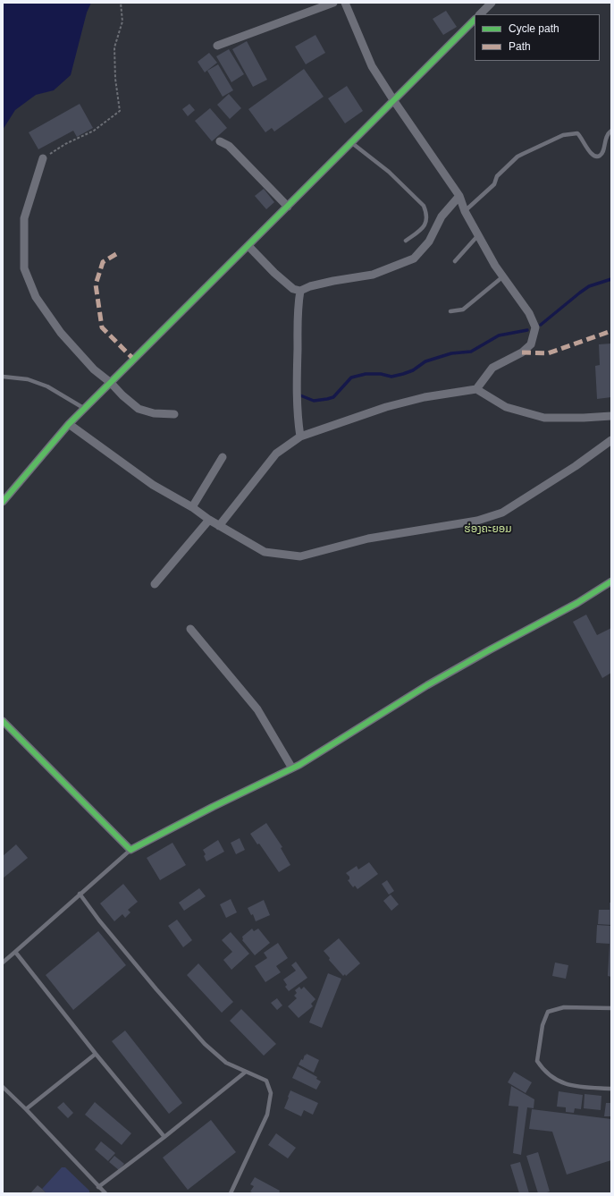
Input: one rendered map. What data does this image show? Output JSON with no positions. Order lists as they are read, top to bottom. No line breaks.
{"districts":["ຮ່ອງຄະຍອມ"],"legend":["Cycle path","Path"]}
